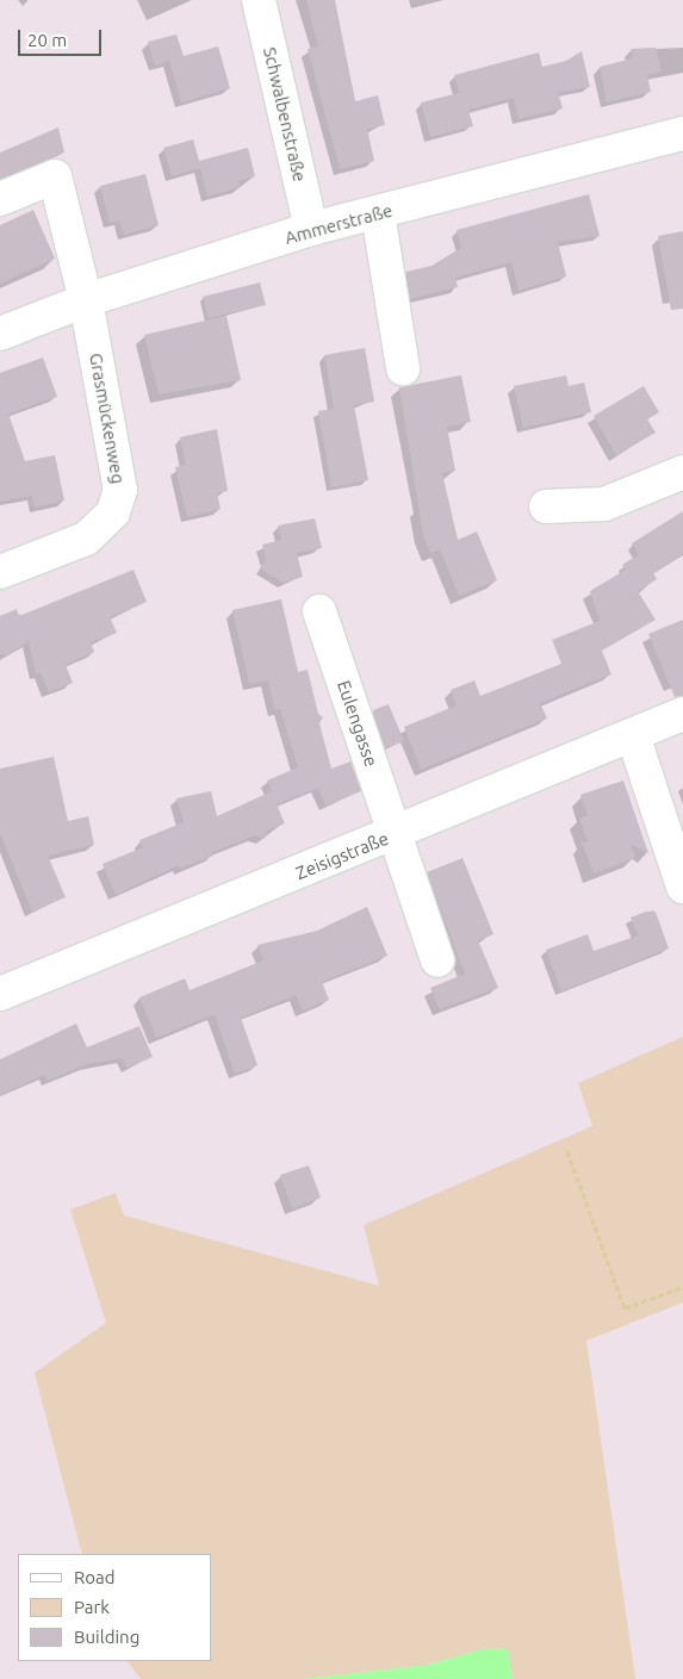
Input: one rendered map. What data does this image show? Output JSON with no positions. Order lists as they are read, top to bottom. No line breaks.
{"streets":{"street":["Schwalbenstraße","Ammerstraße","Grasmückenweg","Eulengasse","Zeisigstraße"]},"crossings":[["Schwalbenstraße","Ammerstraße"],["Ammerstraße","Grasmückenweg"],["Eulengasse","Zeisigstraße"]],"legend":["Road","Park","Building"],"scale_bar":"20 m"}
